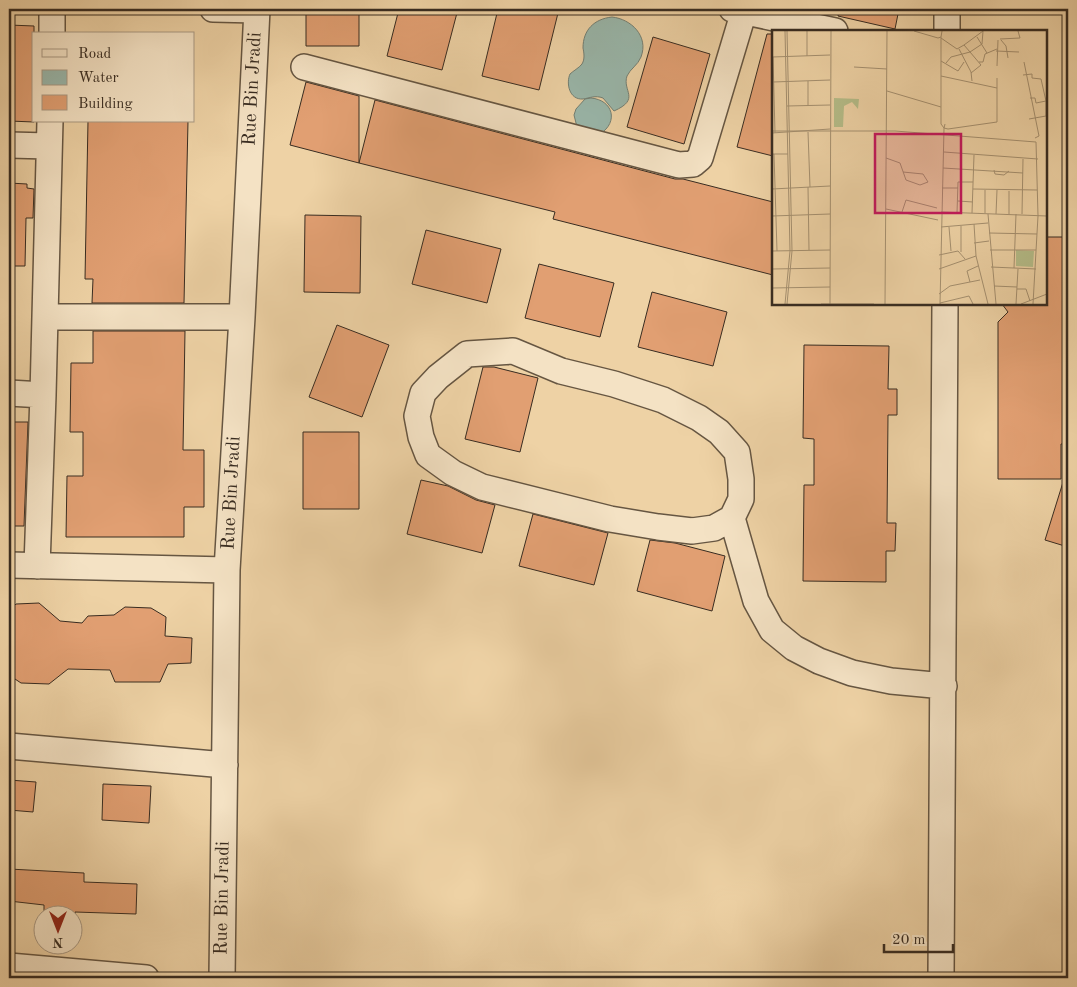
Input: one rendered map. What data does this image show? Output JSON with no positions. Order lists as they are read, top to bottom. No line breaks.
{"streets":{"street":["Rue Bin Jradi"]},"legend":["Road","Water","Building"],"scale_bar":"20 m","north":"bottom"}
